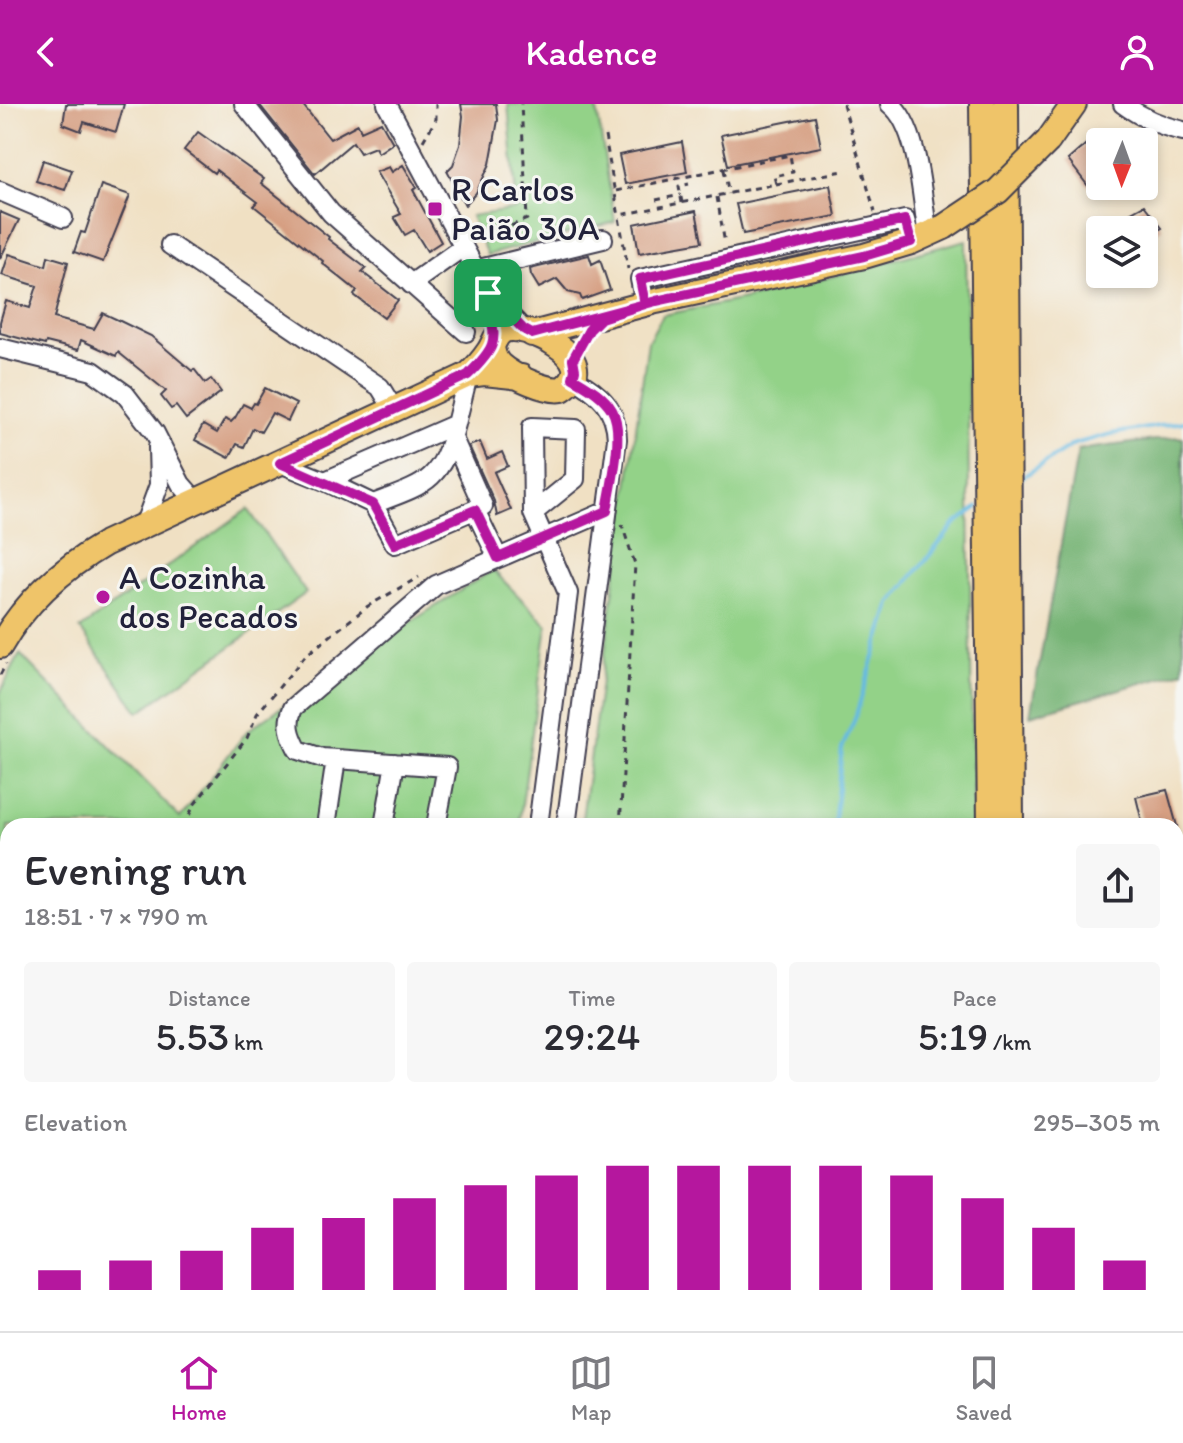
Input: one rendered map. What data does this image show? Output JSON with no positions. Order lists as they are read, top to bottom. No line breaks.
{"places":{"transit":["R Carlos Paião 30A"],"other":["A Cozinha dos Pecados"]},"north":"bottom","page":{"header":"Kadence","heading":["Evening run","18:51 · 7 × 790 m"],"stats":[["Distance","5.53 km"],["Time","29:24"],["Pace","5:19 /km"]],"chart":["Elevation","295–305 m"],"tabs":["Home","Map","Saved"]}}
